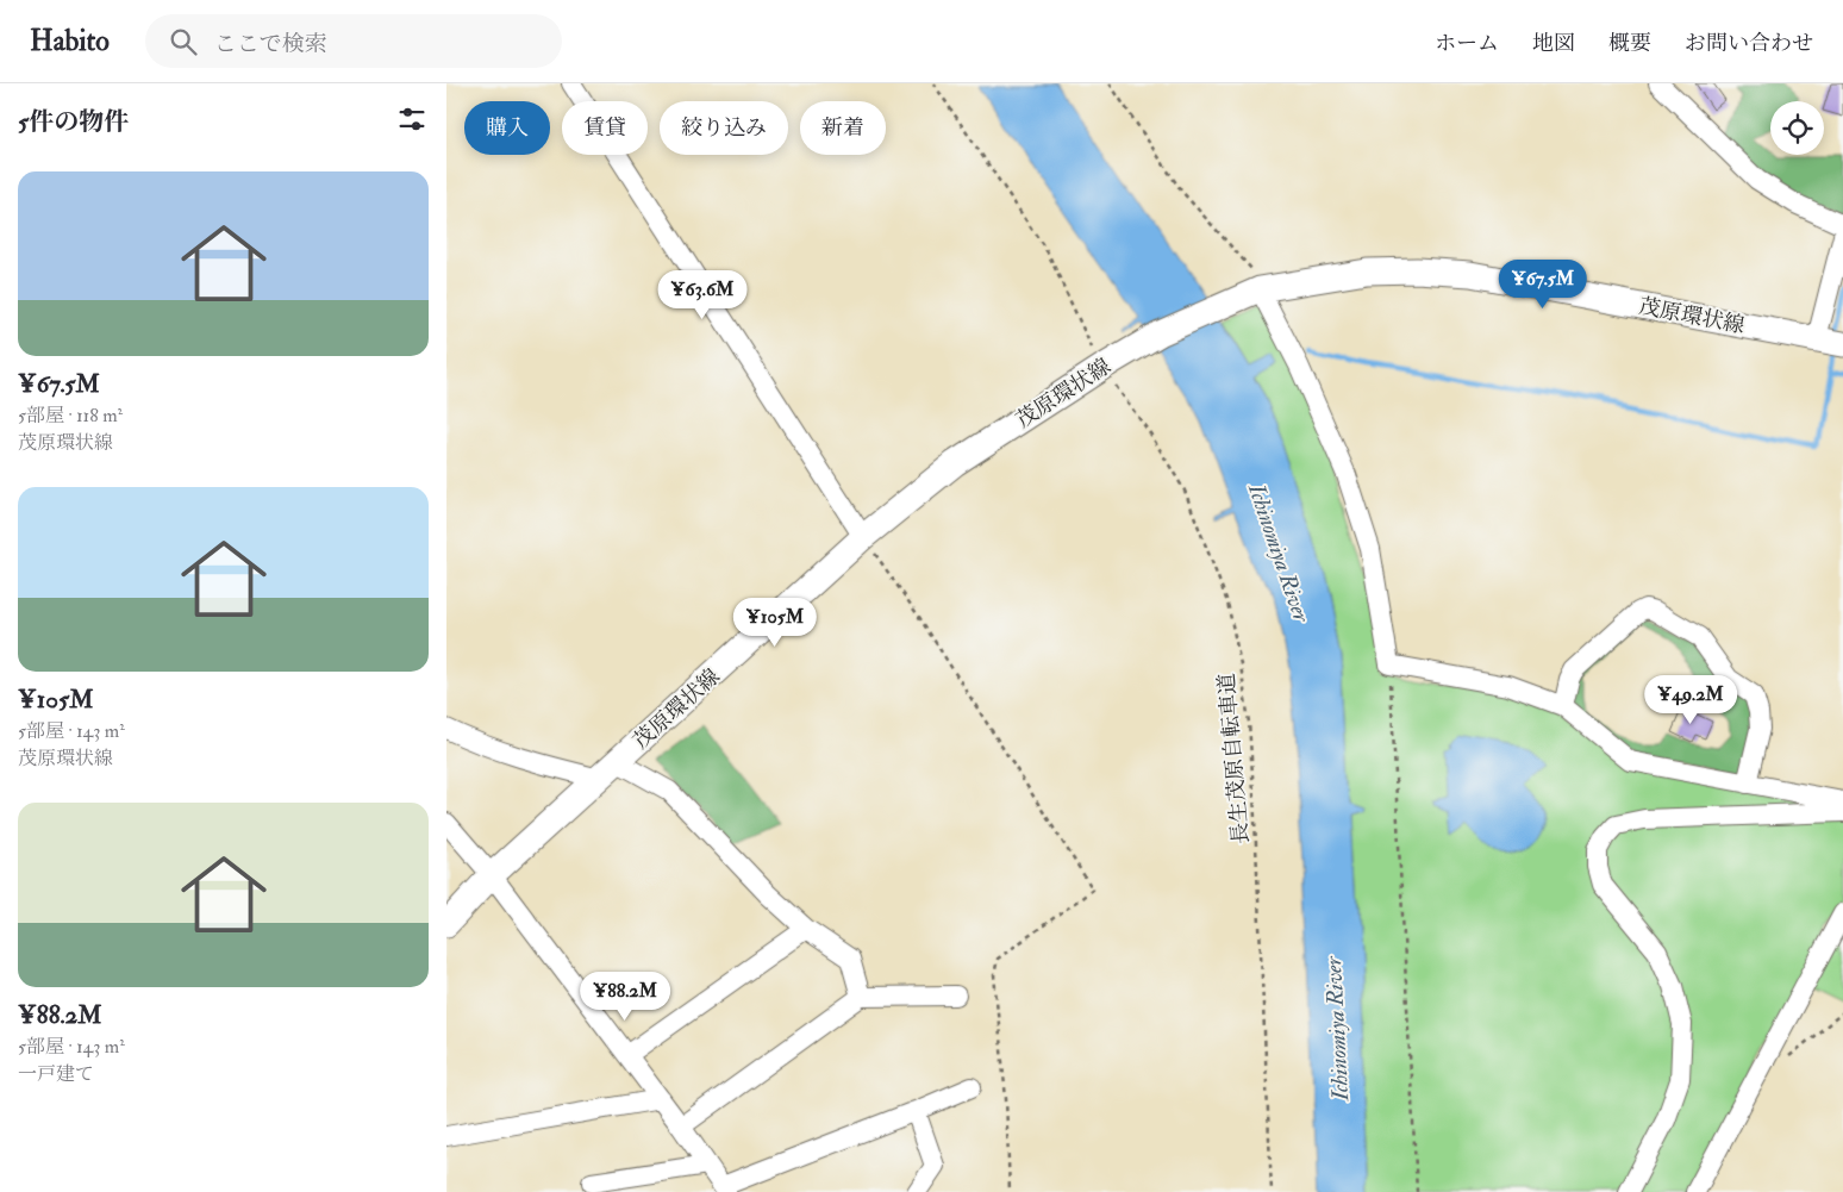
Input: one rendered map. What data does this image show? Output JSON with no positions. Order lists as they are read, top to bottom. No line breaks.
{"streets":{"main road":["茂原環状線"],"path":["長生茂原自転車道"]},"crossings":[["茂原環状線","長生茂原自転車道"]],"water":["Ichinomiya River"],"page":{"header":"Habito","search":"ここで検索","nav":["ホーム","地図","概要","お問い合わせ"],"heading":"5件の物件","chip":["購入","賃貸","絞り込み","新着"],"list":[{"name":"¥67.5M","note":"5部屋 · 118 m² · 茂原環状線"},{"name":"¥105M","note":"5部屋 · 143 m² · 茂原環状線"},{"name":"¥88.2M","note":"5部屋 · 143 m² · 一戸建て"}],"price":["¥67.5M","¥63.6M","¥105M","¥49.2M","¥88.2M"]}}
